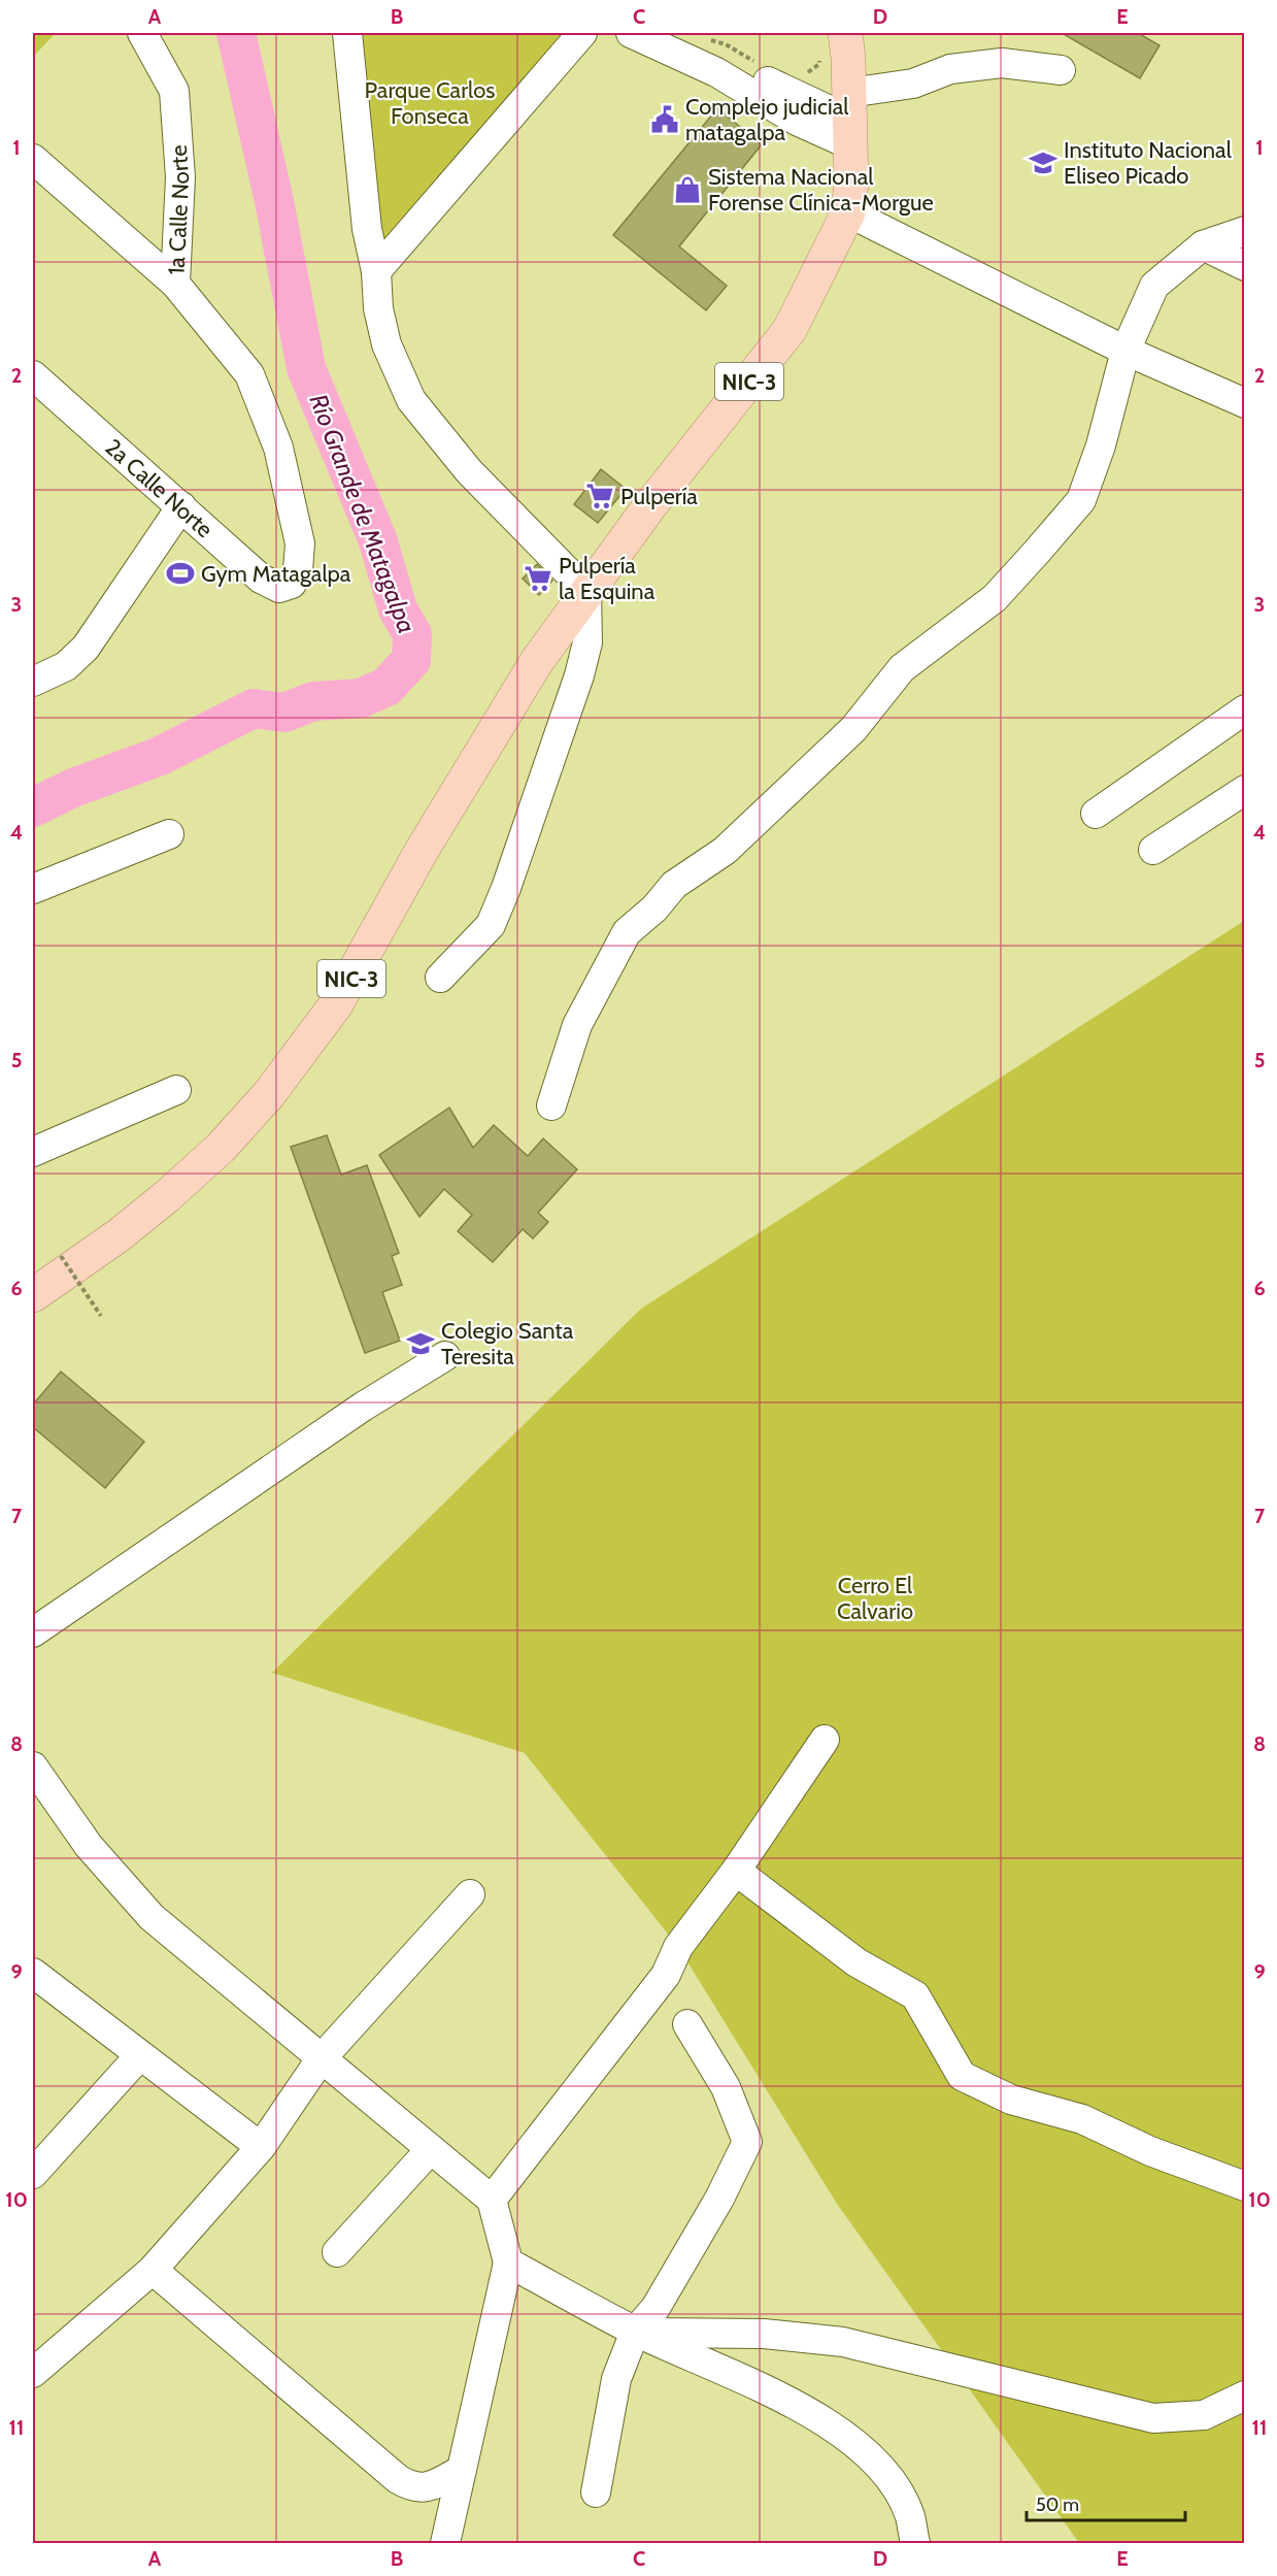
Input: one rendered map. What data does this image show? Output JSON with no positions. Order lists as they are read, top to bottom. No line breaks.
{"streets":{"main road":["NIC-3"],"street":["1a Calle Norte","2a Calle Norte"]},"crossings":[["1a Calle Norte","2a Calle Norte"]],"water":["Río Grande de Matagalpa"],"parks":["Parque Carlos Fonseca","Cerro El Calvario"],"places":{"public building":["Complejo judicial matagalpa"],"school or university":["Instituto Nacional Eliseo Picado","Colegio Santa Teresita"],"shop":["Sistema Nacional Forense Clínica-Morgue"],"supermarket":["Pulpería","Pulpería la Esquina"],"sports":["Gym Matagalpa"]},"scale_bar":"50 m","grid":{"columns":["A","B","C","D","E"],"rows":["1","2","3","4","5","6","7","8","9","10","11"]}}
